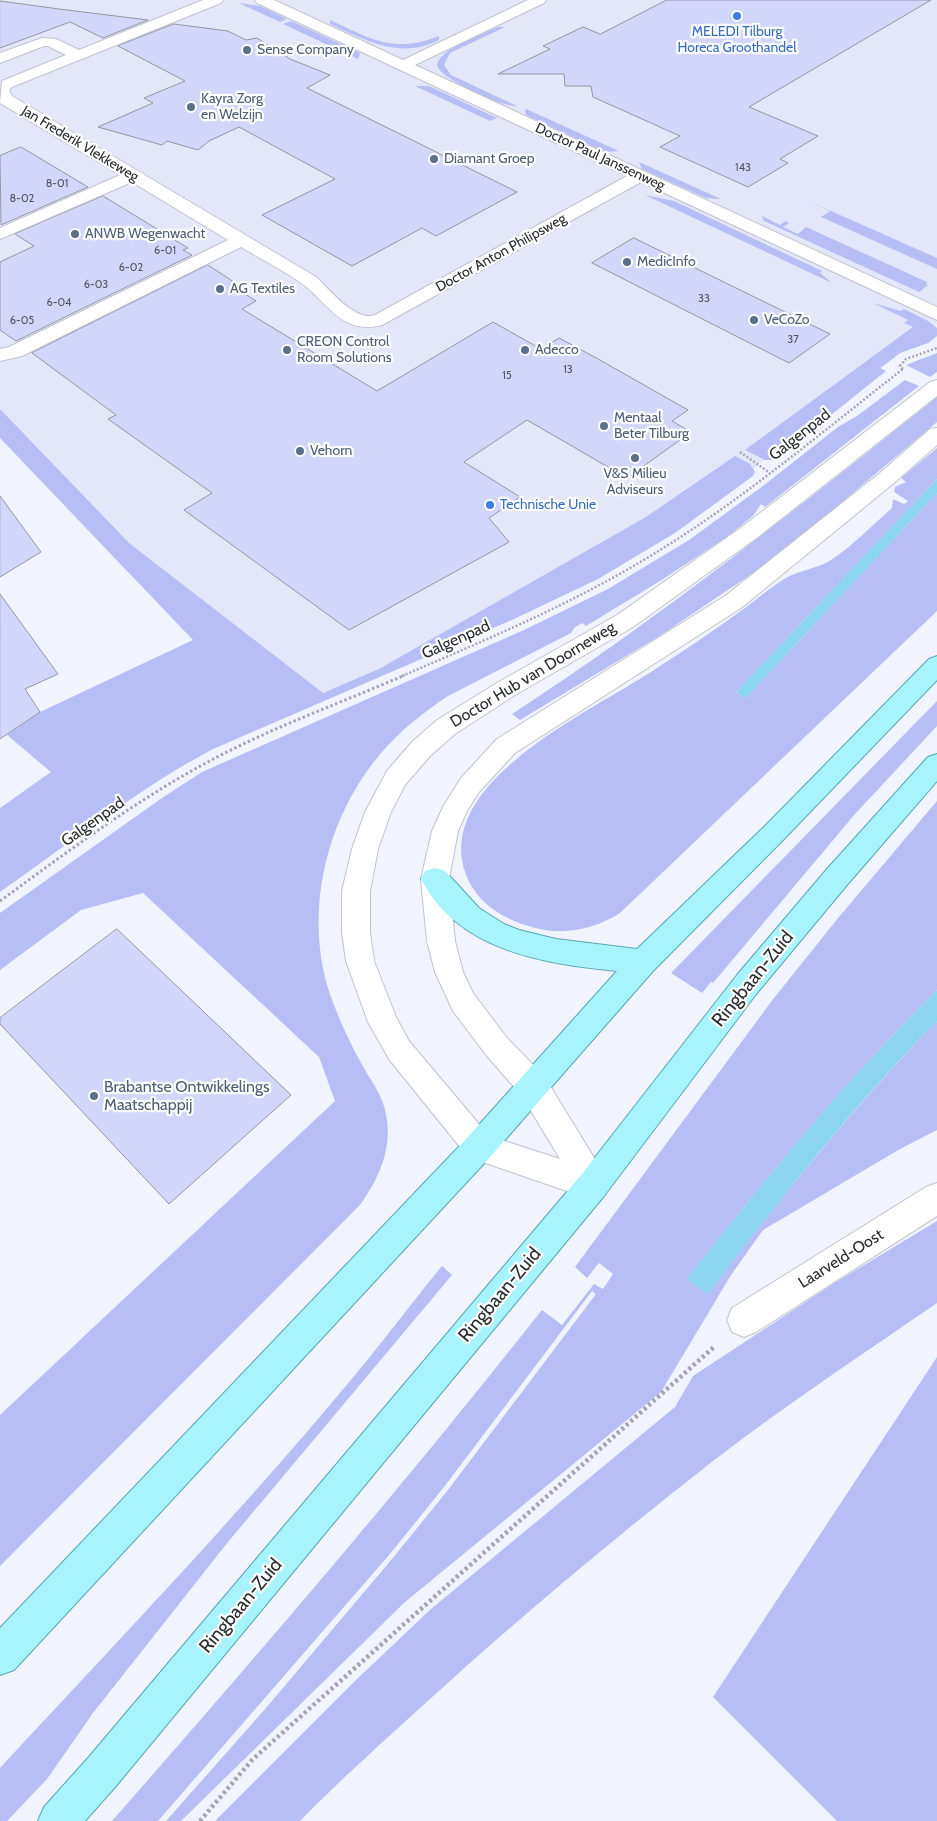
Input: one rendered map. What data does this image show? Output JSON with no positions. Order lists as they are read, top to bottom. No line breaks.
{"streets":{"main road":["Ringbaan-Zuid"],"street":["Jan Frederik Vlekkeweg","Doctor Paul Janssenweg","Doctor Anton Philipsweg","Doctor Hub van Doorneweg","Laarveld-Oost"],"path":["Galgenpad"]},"crossings":[["Jan Frederik Vlekkeweg","Doctor Anton Philipsweg"],["Doctor Paul Janssenweg","Doctor Anton Philipsweg"]],"places":["MELEDI Tilburg Horeca Groothandel","Sense Company","Kayra Zorg en Welzijn","Diamant Groep","ANWB Wegenwacht","MedicInfo","AG Textiles","VeCoZo","CREON Control Room Solutions","Adecco","Mentaal Beter Tilburg","Vehorn","V&S Milieu Adviseurs","Technische Unie","Brabantse Ontwikkelings Maatschappij"],"house_numbers":["143","8-01","8-02","6-01","6-02","6-03","33","6-04","6-05","37","13","15"]}
